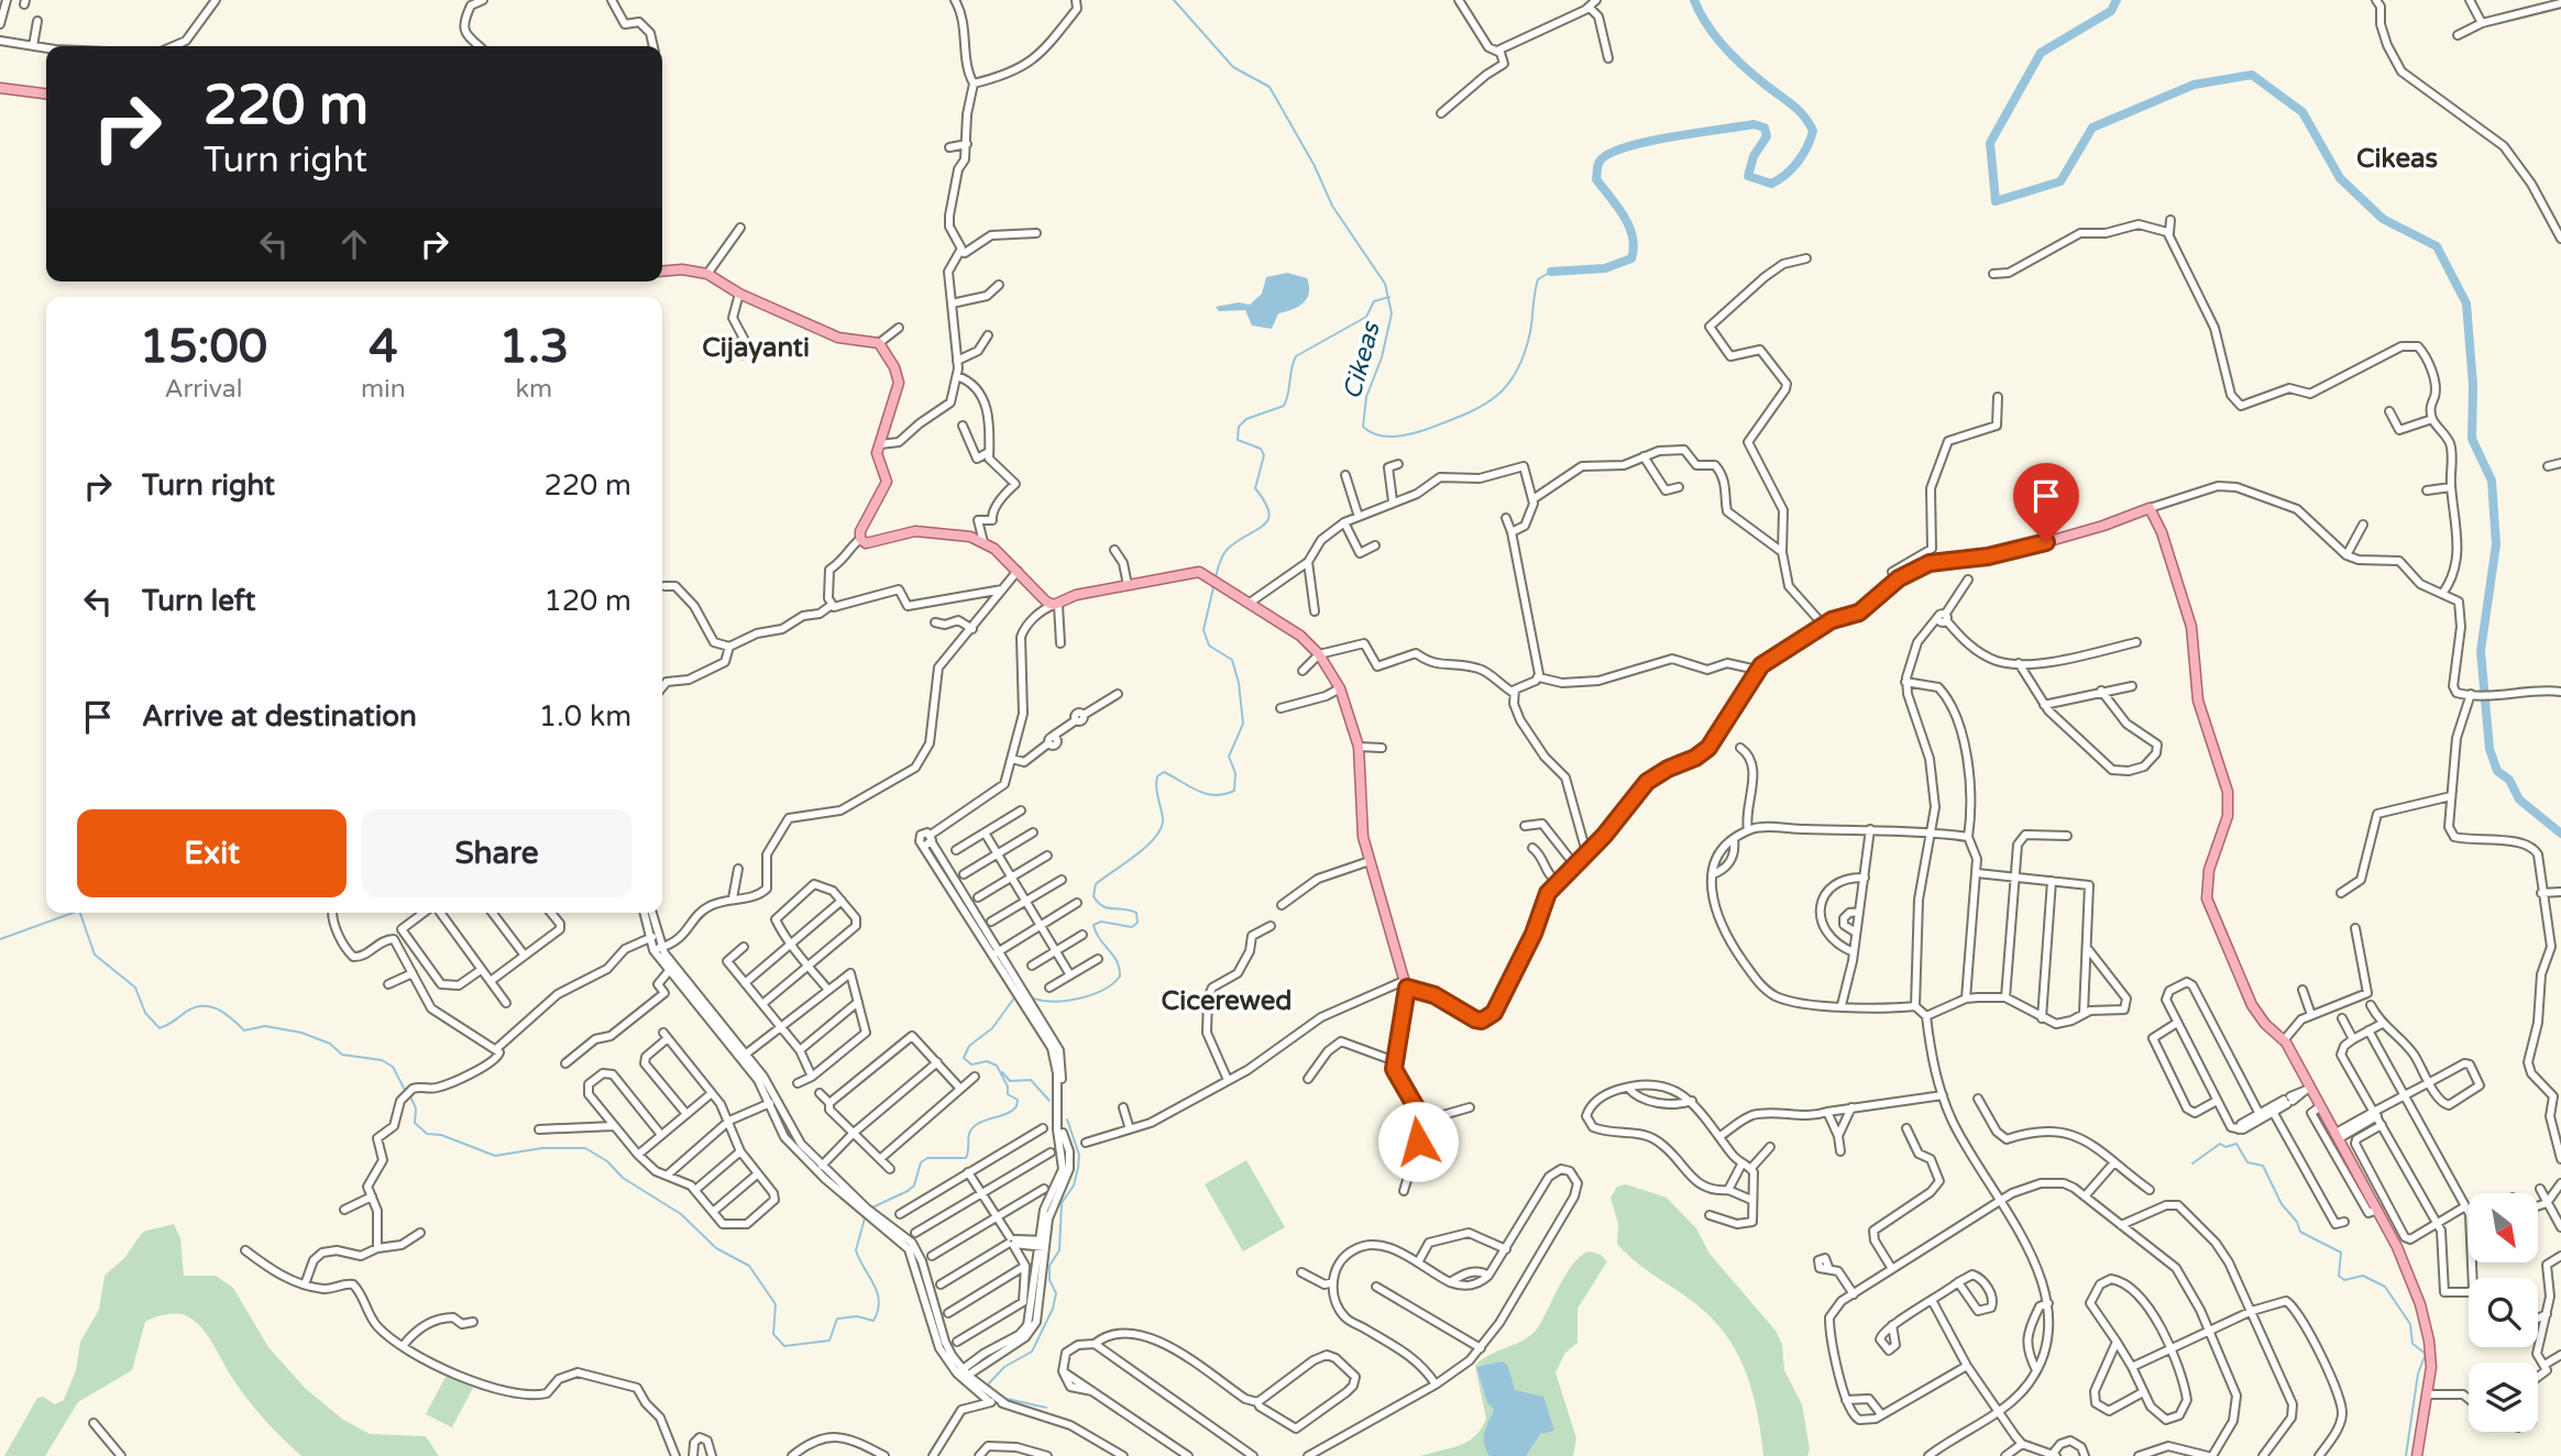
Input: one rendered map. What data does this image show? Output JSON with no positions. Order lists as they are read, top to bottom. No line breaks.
{"districts":["Cikeas","Cijayanti","Cicerewed"],"water":["Cikeas"],"north":"bottom right","page":{"turn":["220 m","Turn right"],"eta":["15:00","Arrival","4","min","1.3","km"],"list":[{"name":"Turn right","value":"220 m"},{"name":"Turn left","value":"120 m"},{"name":"Arrive at destination","value":"1.0 km"}],"buttons":["Exit","Share"]}}
